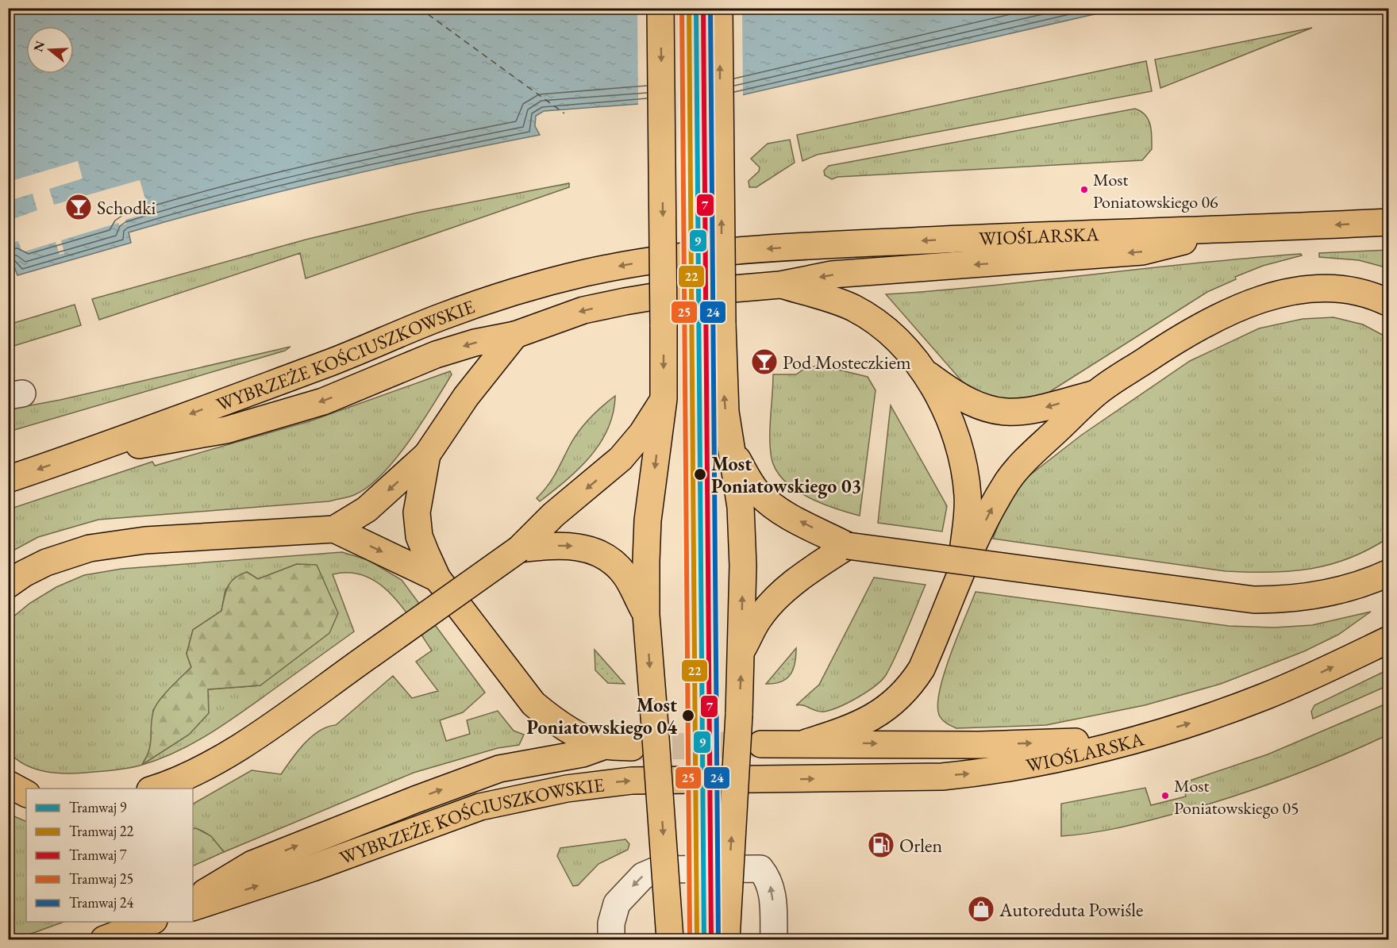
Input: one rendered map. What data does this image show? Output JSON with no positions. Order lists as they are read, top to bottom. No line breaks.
{"streets":{"main road":["WIOŚLARSKA","WYBRZEŻE KOŚCIUSZKOWSKIE"]},"crossings":[["WIOŚLARSKA","WYBRZEŻE KOŚCIUSZKOWSKIE"]],"places":{"other":["Most Poniatowskiego 06","Most Poniatowskiego 03","Most Poniatowskiego 04","Most Poniatowskiego 05"],"bar":["Schodki","Pod Mosteczkiem"],"fuel station":["Orlen"],"shop":["Autoreduta Powiśle"]},"lines":["tram line 9","tram line 22","tram line 7","tram line 25","tram line 24"],"legend":["Tramwaj 9","Tramwaj 22","Tramwaj 7","Tramwaj 25","Tramwaj 24"],"north":"left"}
